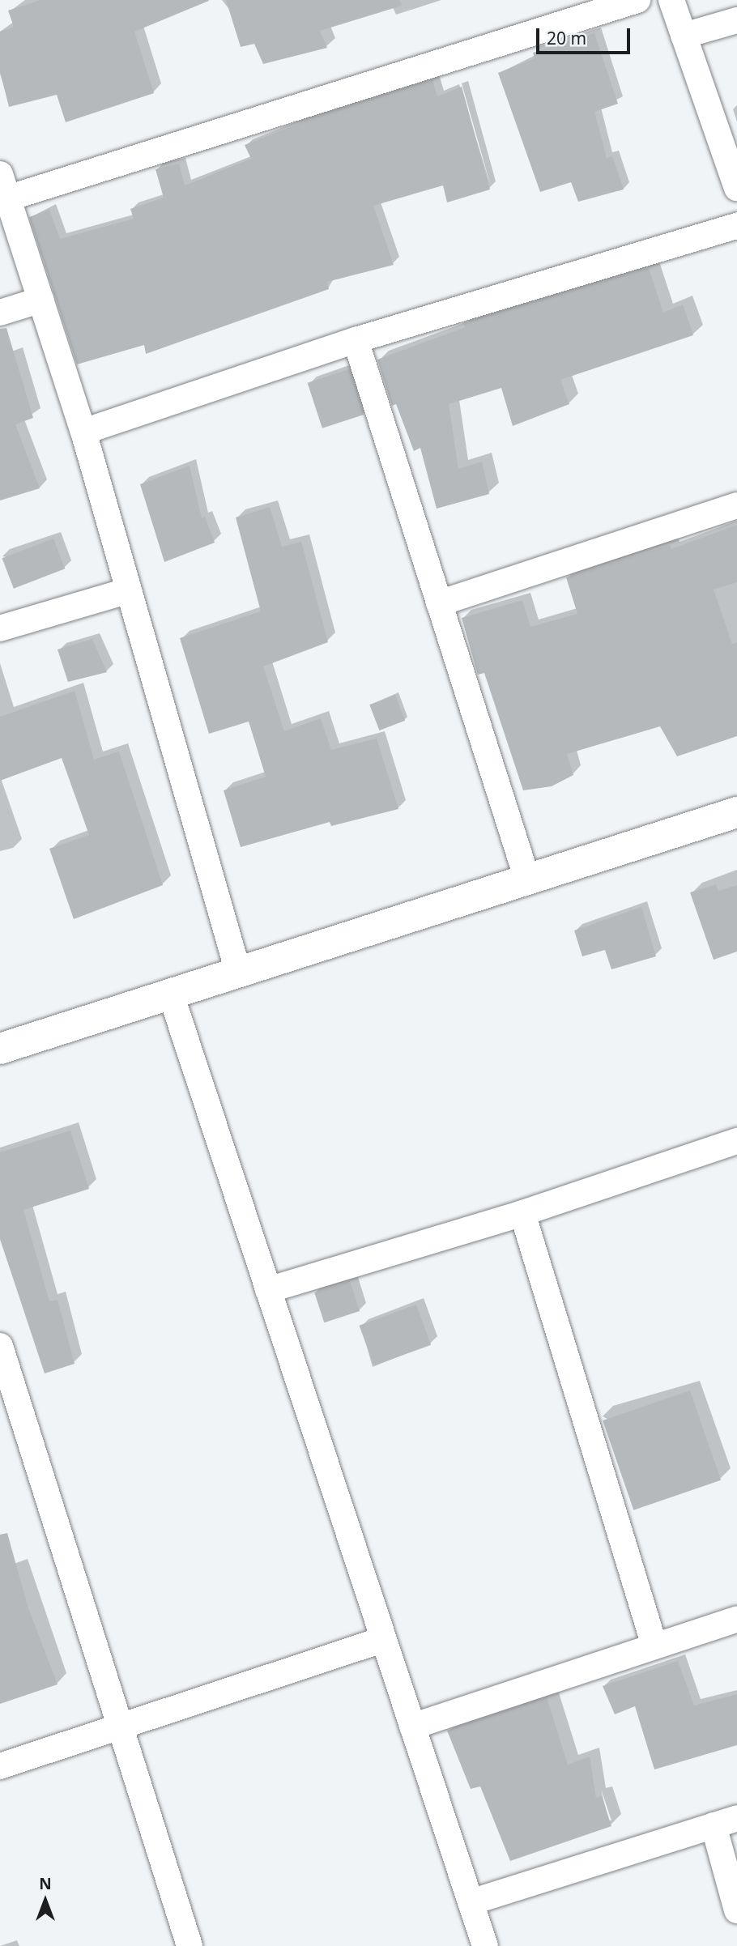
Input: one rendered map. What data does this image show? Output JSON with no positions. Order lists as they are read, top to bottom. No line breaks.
{"scale_bar":"20 m","north":"top"}
